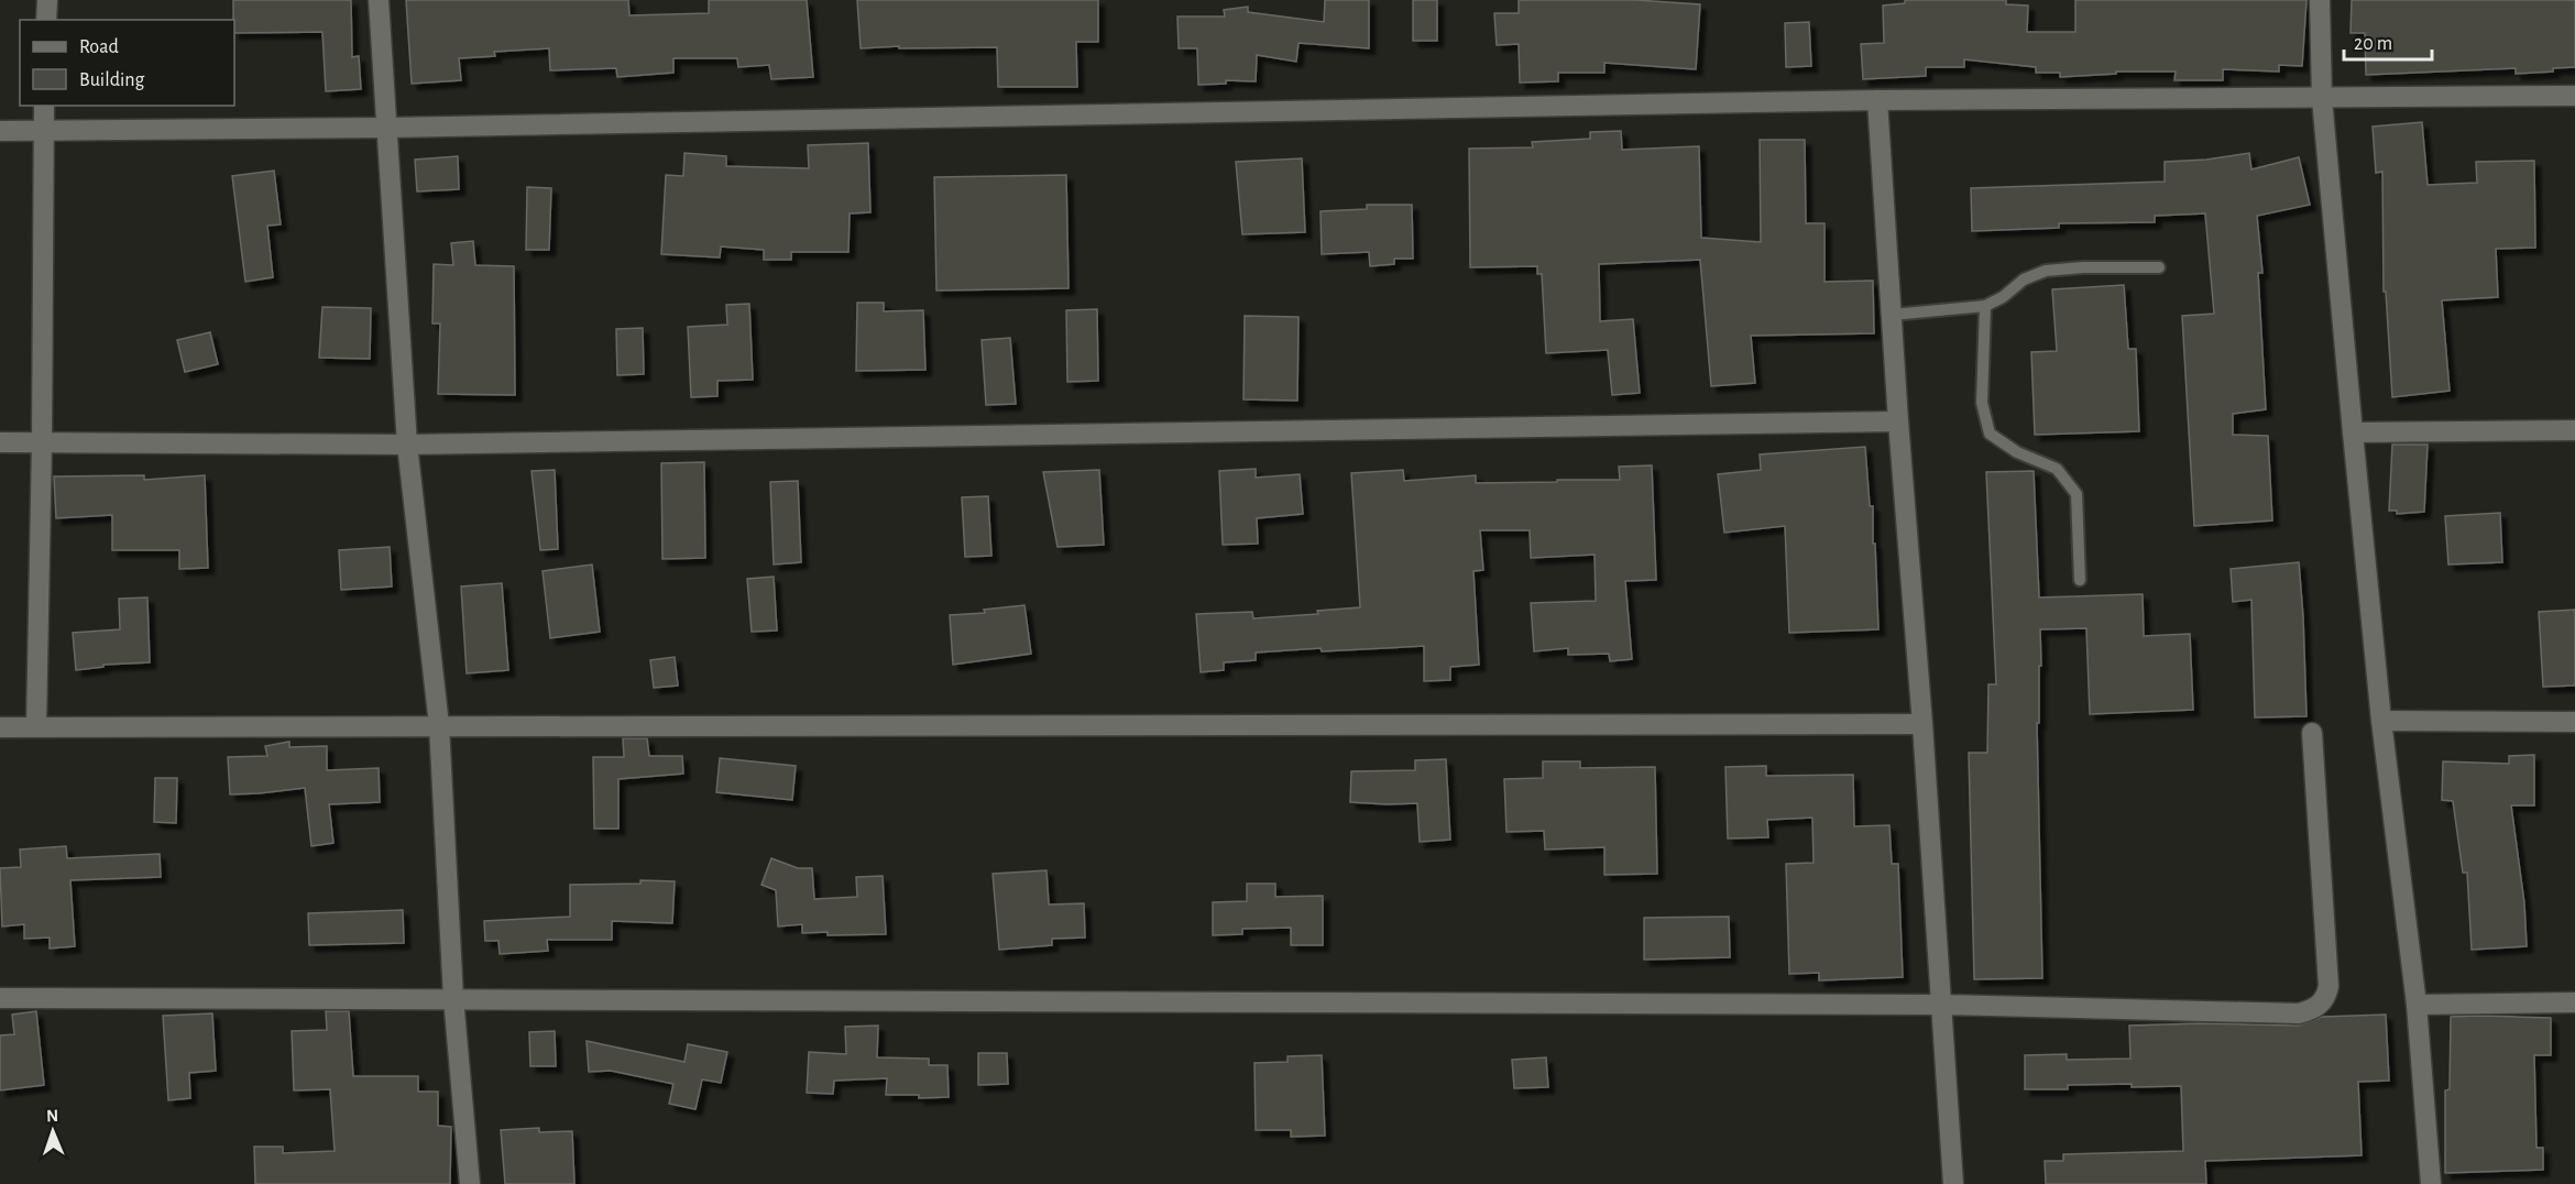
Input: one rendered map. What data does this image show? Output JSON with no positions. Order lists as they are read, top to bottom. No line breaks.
{"legend":["Road","Building"],"scale_bar":"20 m","north":"top"}
